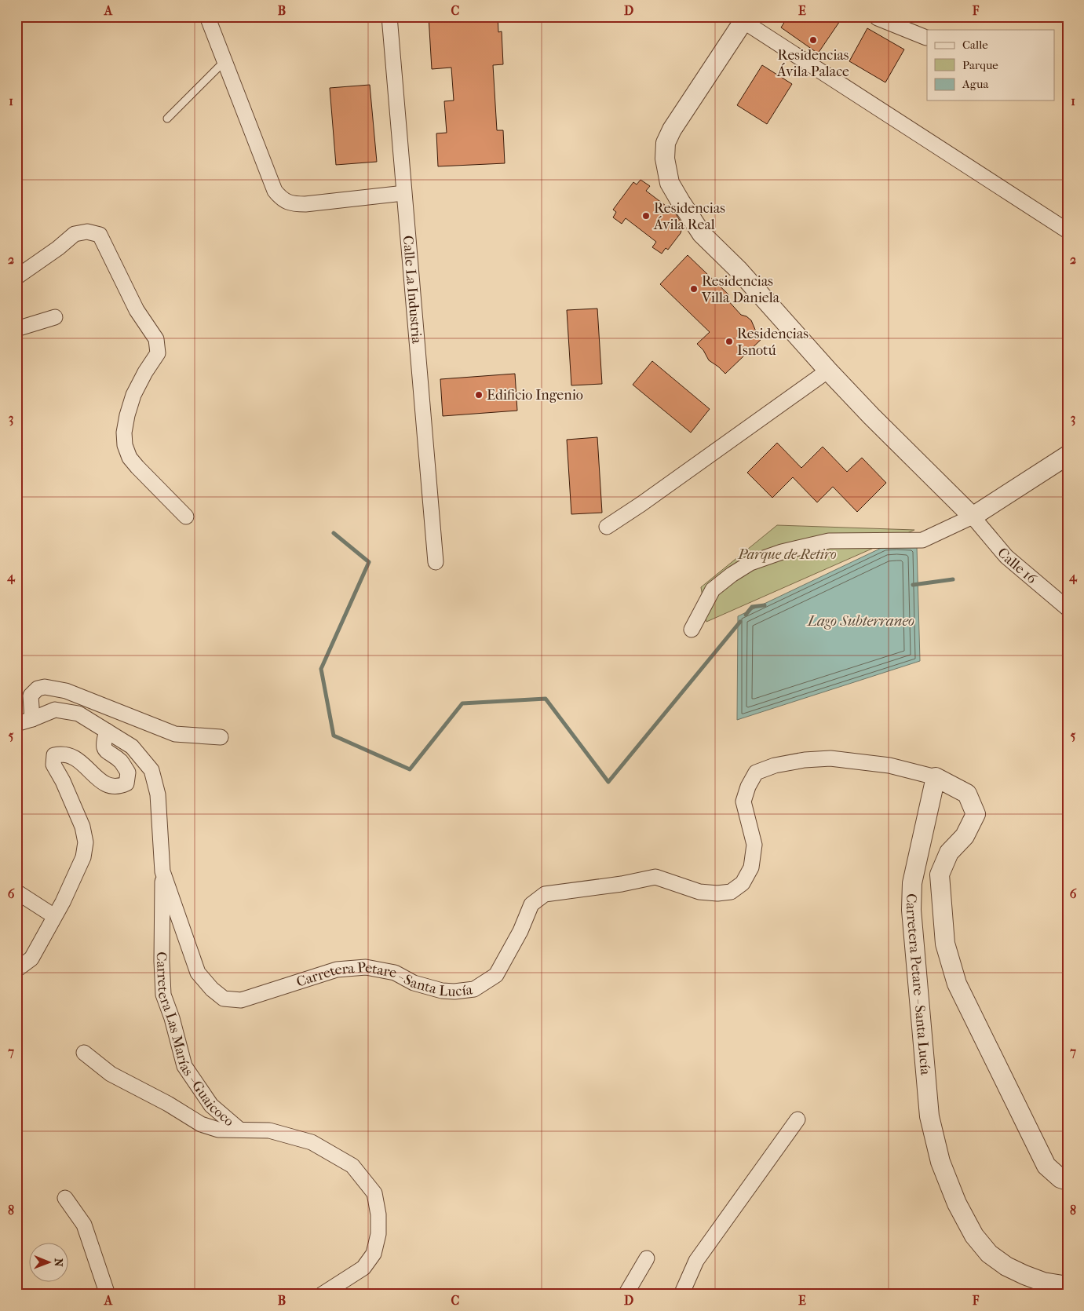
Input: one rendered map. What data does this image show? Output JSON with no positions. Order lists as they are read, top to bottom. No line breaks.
{"streets":{"street":["Calle La Industria","Calle 16","Carretera Petare - Santa Lucía","Carretera Las Marías - Guaicoco"]},"crossings":[["Carretera Petare - Santa Lucía","Carretera Las Marías - Guaicoco"]],"water":["Lago Subterraneo"],"parks":["Parque de Retiro"],"places":["Residencias Ávila Palace","Residencias Ávila Real","Residencias Villa Daniela","Residencias Isnotú","Edificio Ingenio"],"legend":["Calle","Parque","Agua"],"north":"right","grid":{"columns":["A","B","C","D","E","F"],"rows":["1","2","3","4","5","6","7","8"]}}
